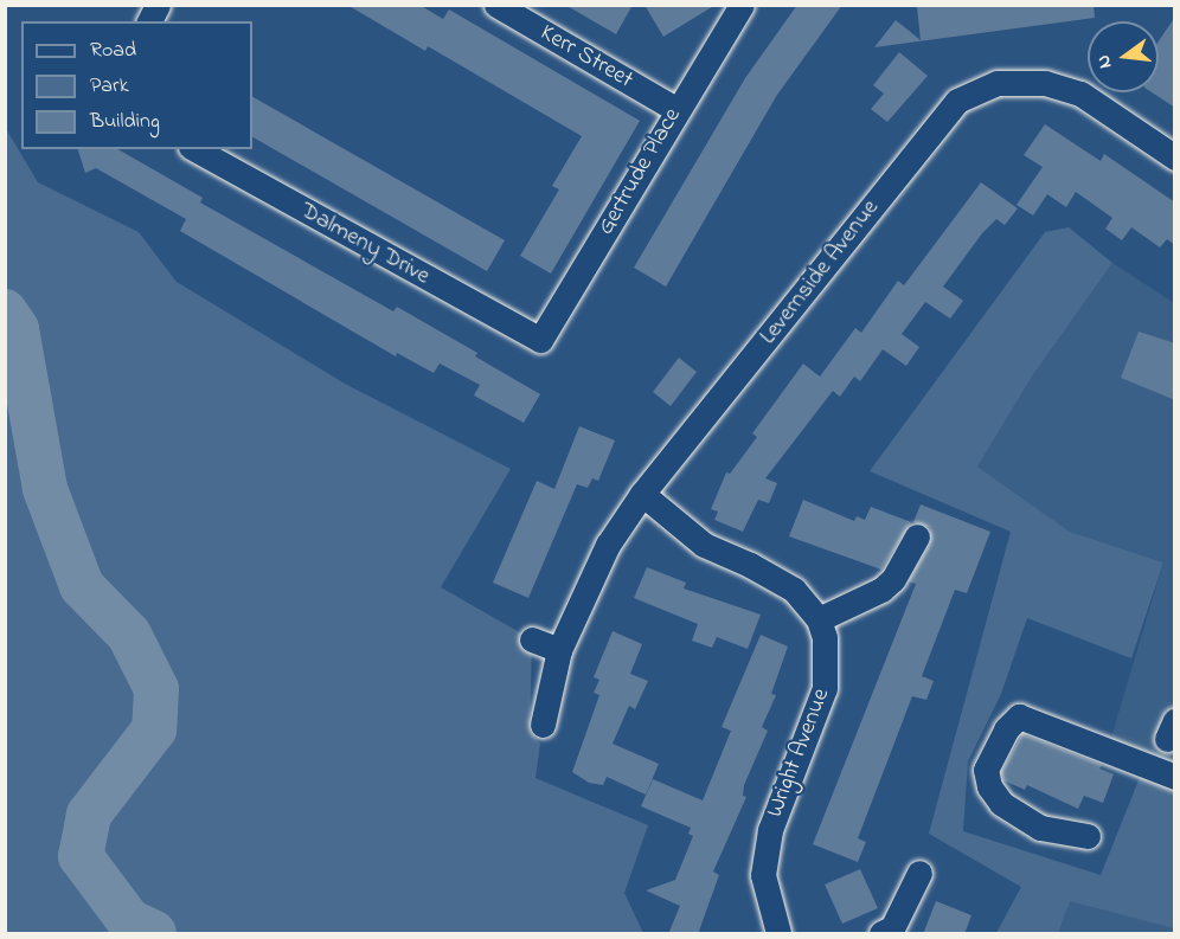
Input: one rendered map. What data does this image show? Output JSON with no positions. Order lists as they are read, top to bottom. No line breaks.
{"streets":{"street":["Kerr Street","Gertrude Place","Dalmeny Drive","Levernside Avenue","Wright Avenue"]},"crossings":[["Kerr Street","Gertrude Place"],["Gertrude Place","Dalmeny Drive"],["Levernside Avenue","Wright Avenue"]],"legend":["Road","Park","Building"],"north":"left"}
